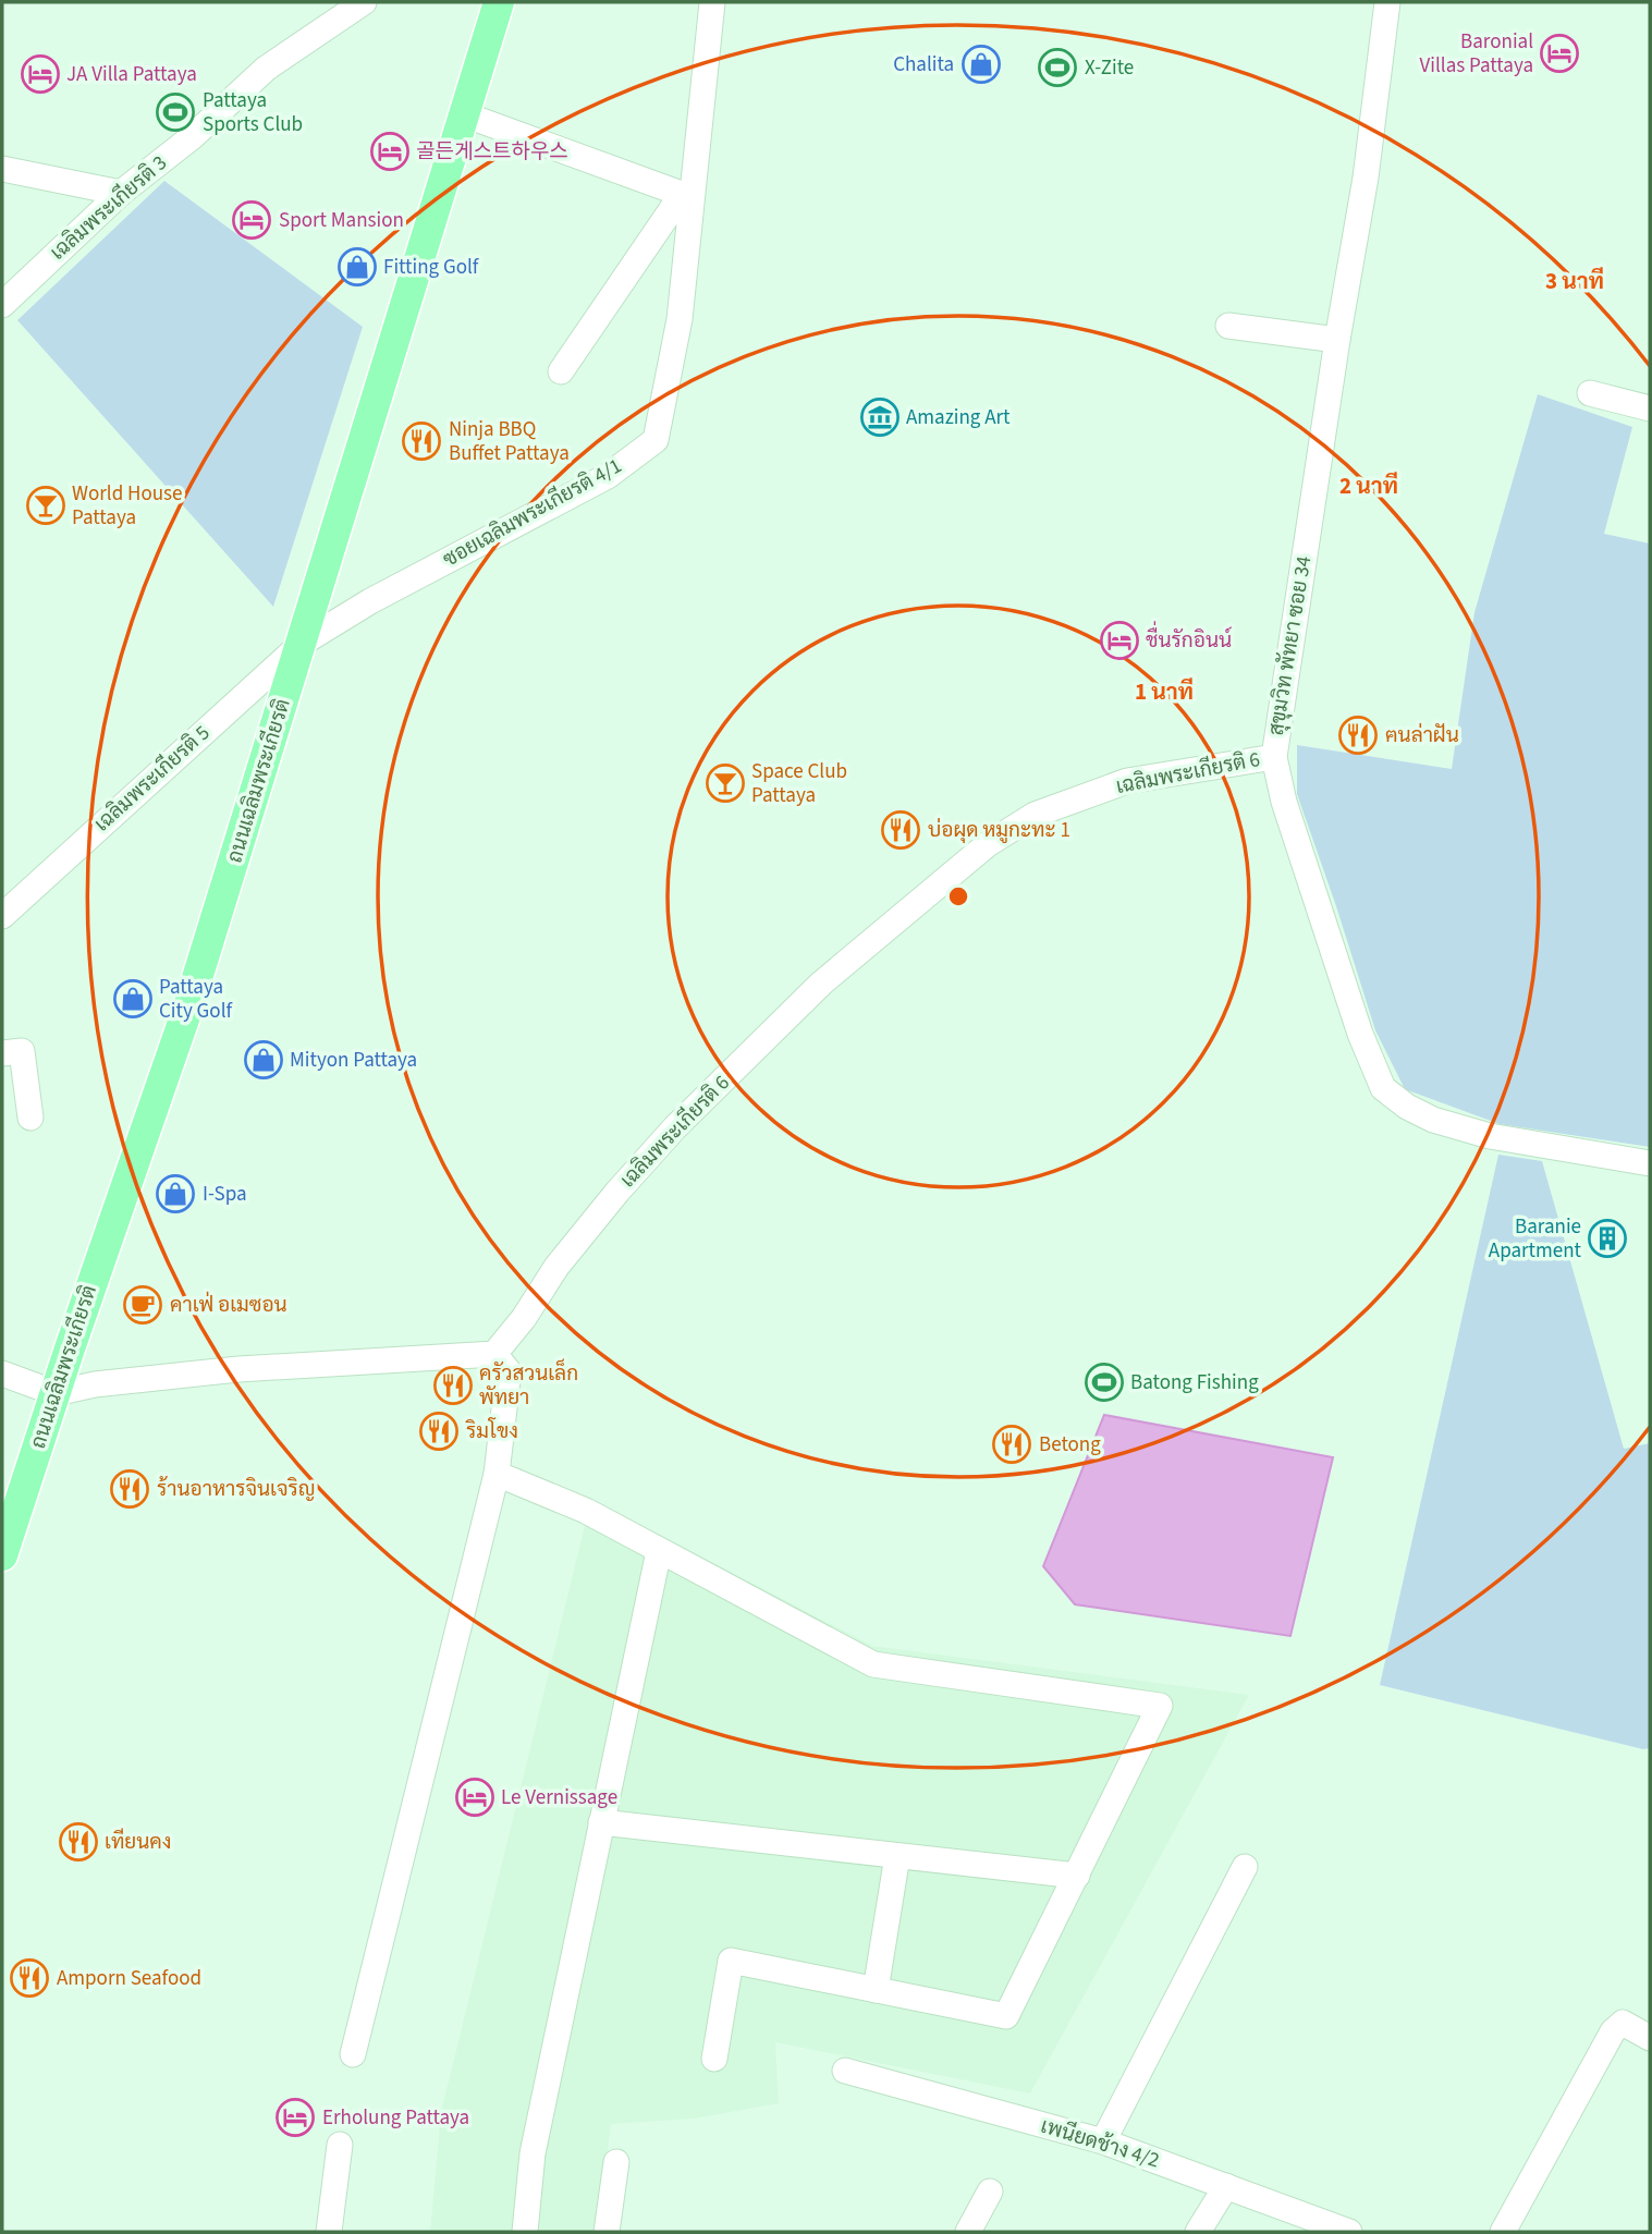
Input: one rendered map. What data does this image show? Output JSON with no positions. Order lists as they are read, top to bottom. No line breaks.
{"streets":{"main road":["ถนนเฉลิมพระเกียรติ"],"street":["เฉลิมพระเกียรติ 3","ซอยเฉลิมพระเกียรติ 4/1","สุขุมวิท พัทยา ซอย 34","เฉลิมพระเกียรติ 6","เฉลิมพระเกียรติ 5","เพนียดช้าง 4/2"]},"crossings":[["ซอยเฉลิมพระเกียรติ 4/1","เฉลิมพระเกียรติ 5"],["ซอยเฉลิมพระเกียรติ 4/1","ถนนเฉลิมพระเกียรติ"],["สุขุมวิท พัทยา ซอย 34","เฉลิมพระเกียรติ 6"],["เฉลิมพระเกียรติ 5","ถนนเฉลิมพระเกียรติ"]],"places":{"hotel":["Baronial Villas Pattaya","JA Villa Pattaya","골든게스트하우스","Sport Mansion","ชื่นรักอินน์","Le Vernissage","Erholung Pattaya"],"shop":["Chalita","Fitting Golf","Pattaya City Golf","Mityon Pattaya","I-Spa"],"sports":["X-Zite","Pattaya Sports Club","Batong Fishing"],"museum":["Amazing Art"],"restaurant":["Ninja BBQ Buffet Pattaya","ฅนล่าฝัน","บ่อผุด หมูกะทะ 1","ครัวสวนเล็ก พัทยา","ริมโขง","Betong","ร้านอาหารจินเจริญ","เทียนคง","Amporn Seafood"],"bar":["World House Pattaya","Space Club Pattaya"],"building":["Baranie Apartment"],"cafe":["คาเฟ่ อเมซอน"]},"rings":["3 นาที","2 นาที","1 นาที"]}
